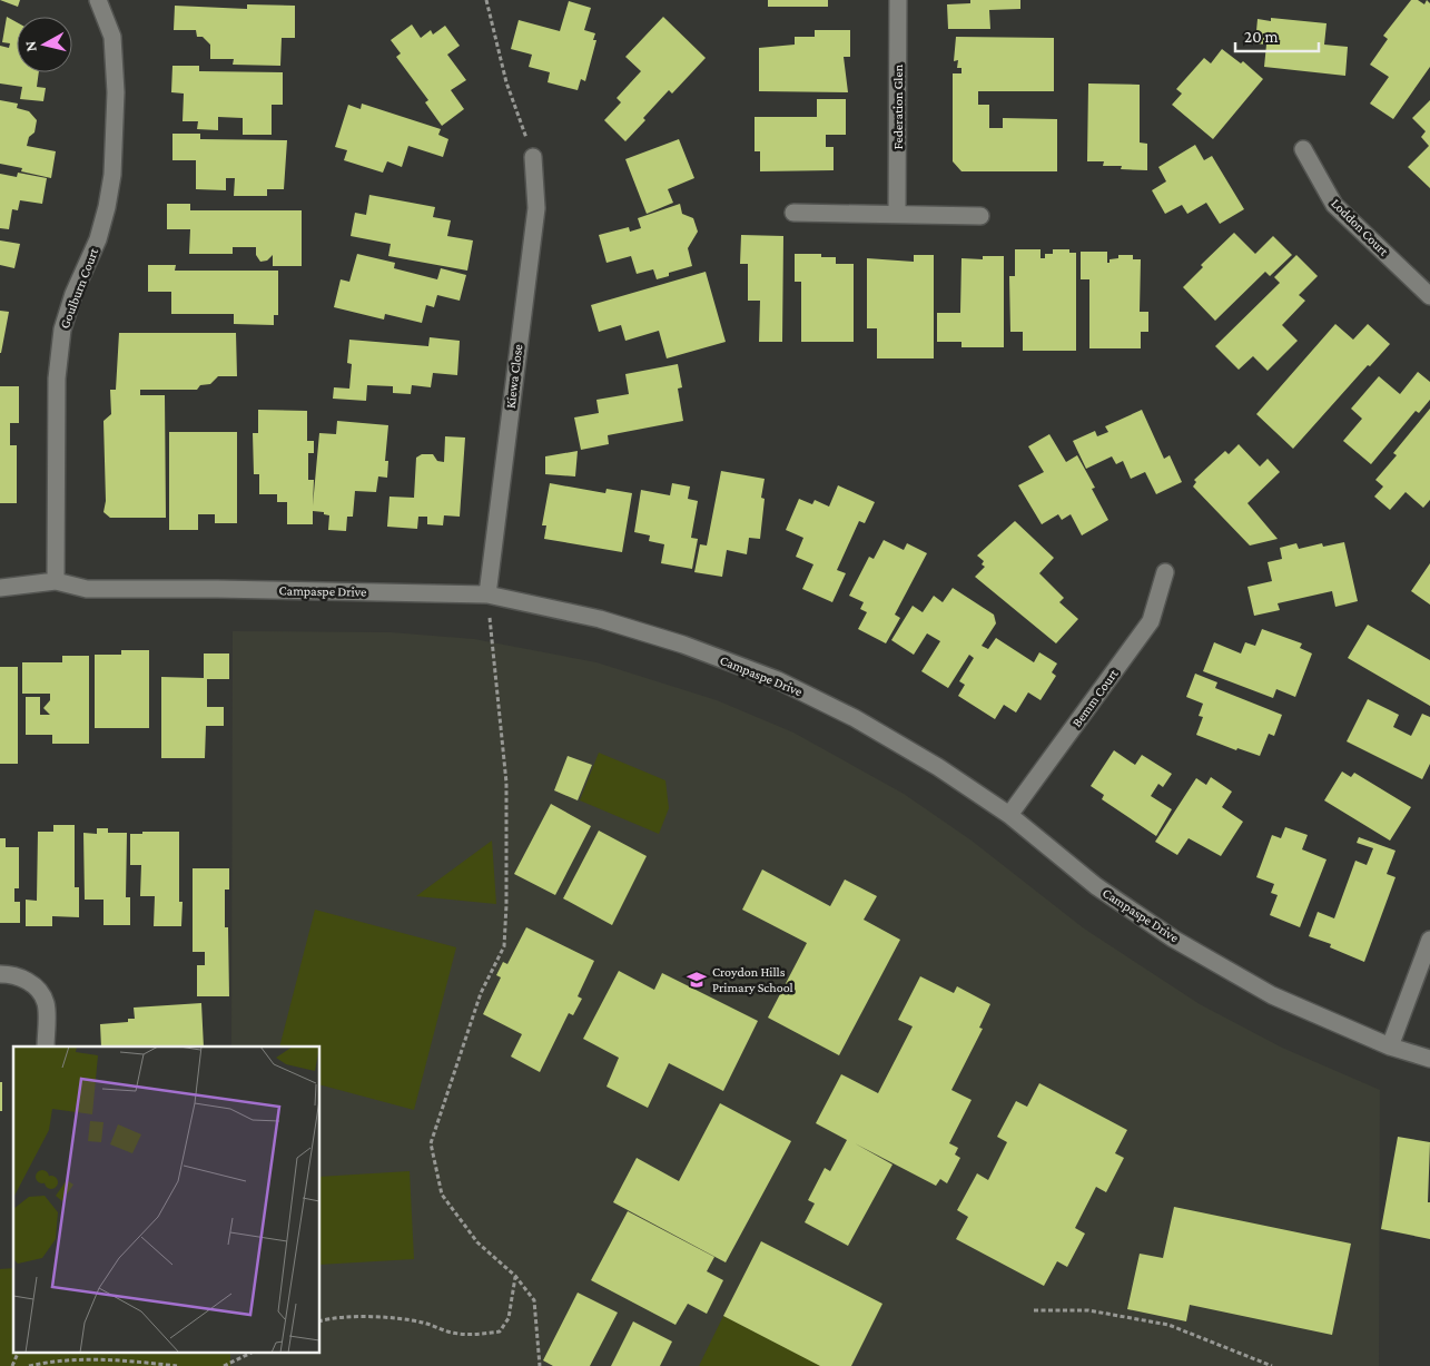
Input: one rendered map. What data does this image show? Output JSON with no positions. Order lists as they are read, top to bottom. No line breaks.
{"streets":{"street":["Federation Glen","Loddon Court","Goulburn Court","Kiewa Close","Campaspe Drive","Bemm Court"]},"crossings":[["Goulburn Court","Campaspe Drive"],["Kiewa Close","Campaspe Drive"],["Campaspe Drive","Bemm Court"]],"places":{"school or university":["Croydon Hills Primary School"]},"scale_bar":"20 m","north":"left"}
